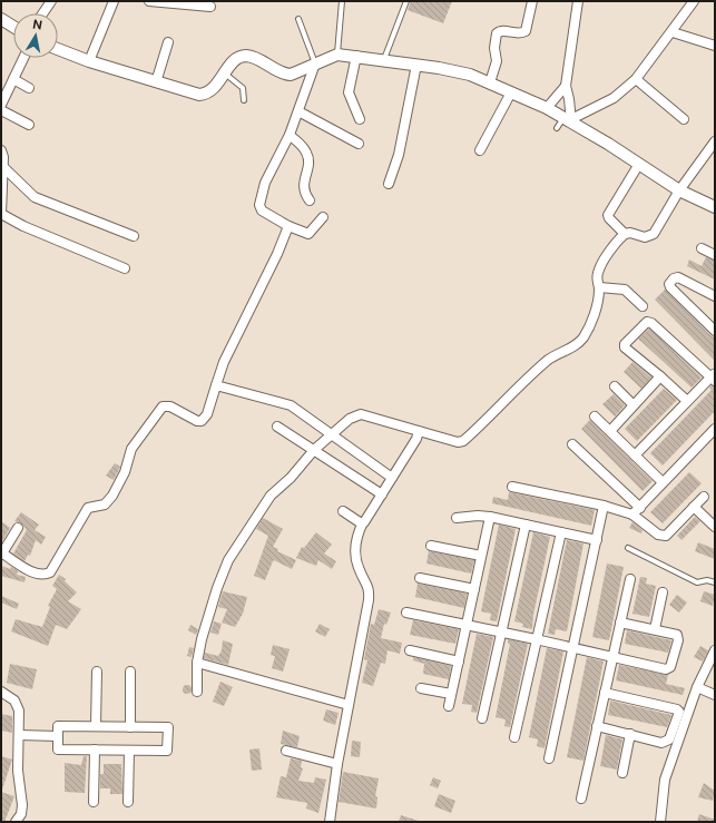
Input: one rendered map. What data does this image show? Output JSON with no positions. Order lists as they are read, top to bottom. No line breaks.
{"north":"top"}
